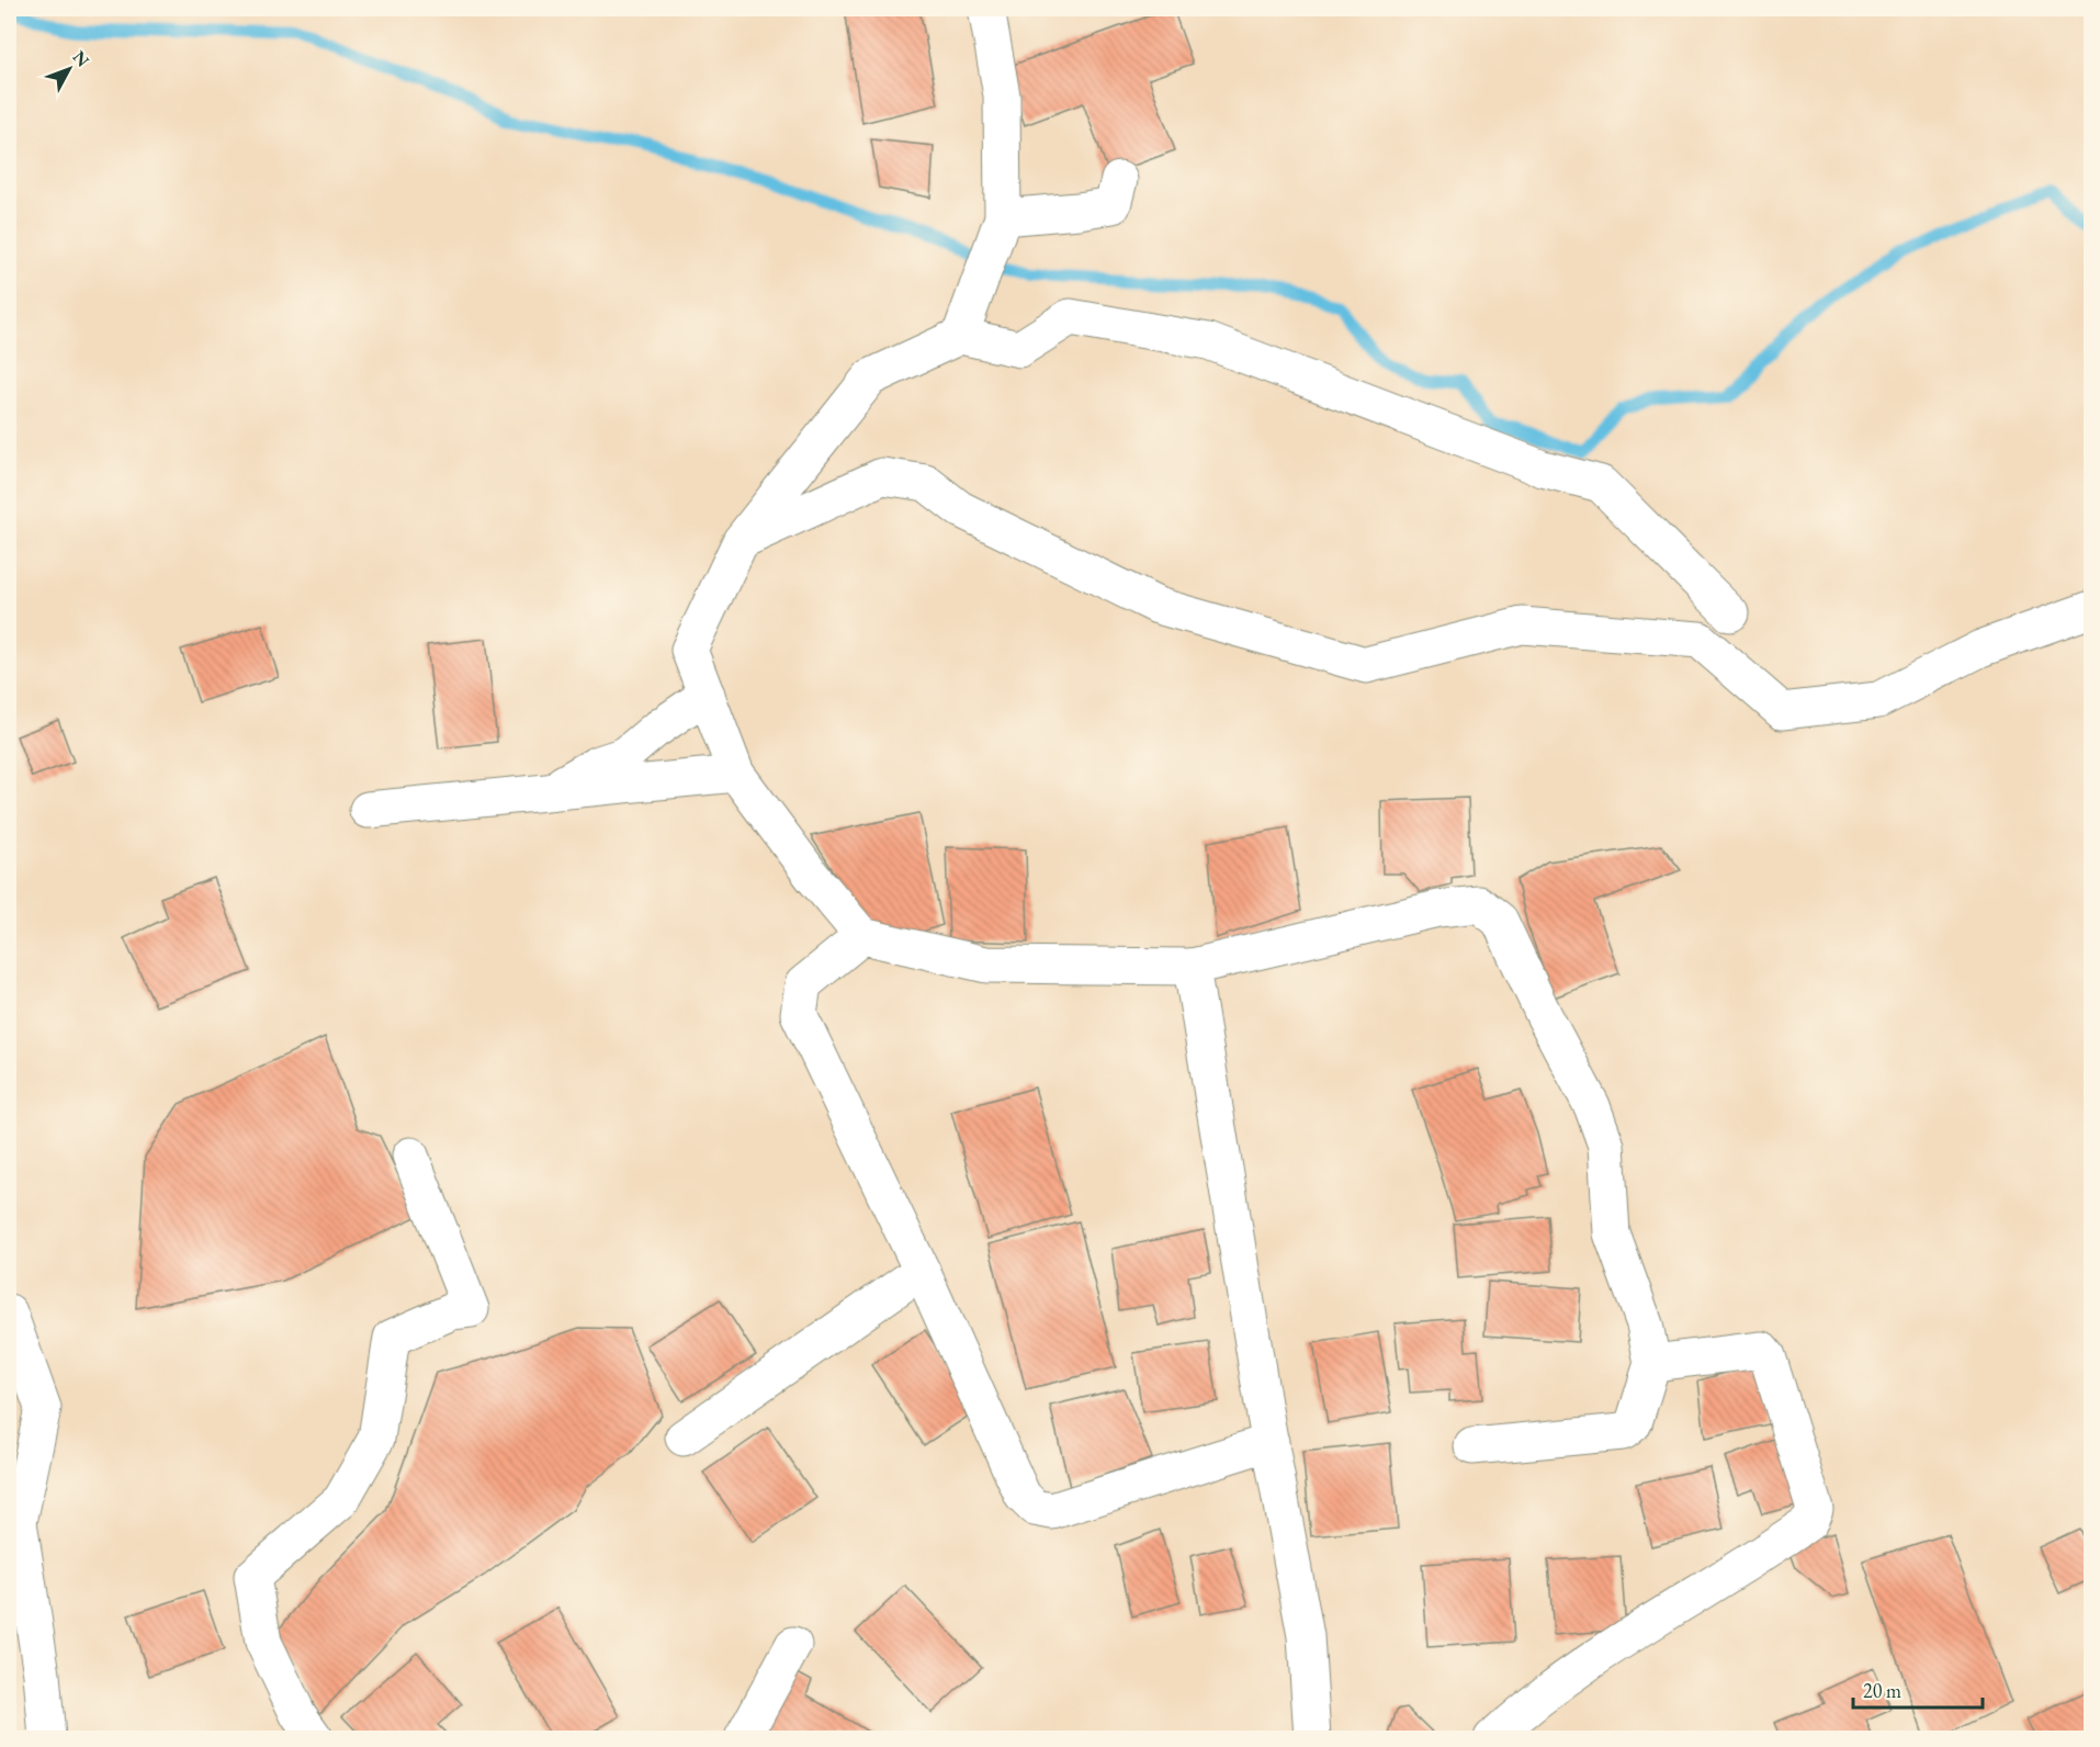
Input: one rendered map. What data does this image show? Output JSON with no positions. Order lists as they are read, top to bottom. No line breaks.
{"scale_bar":"20 m","north":"top right"}
